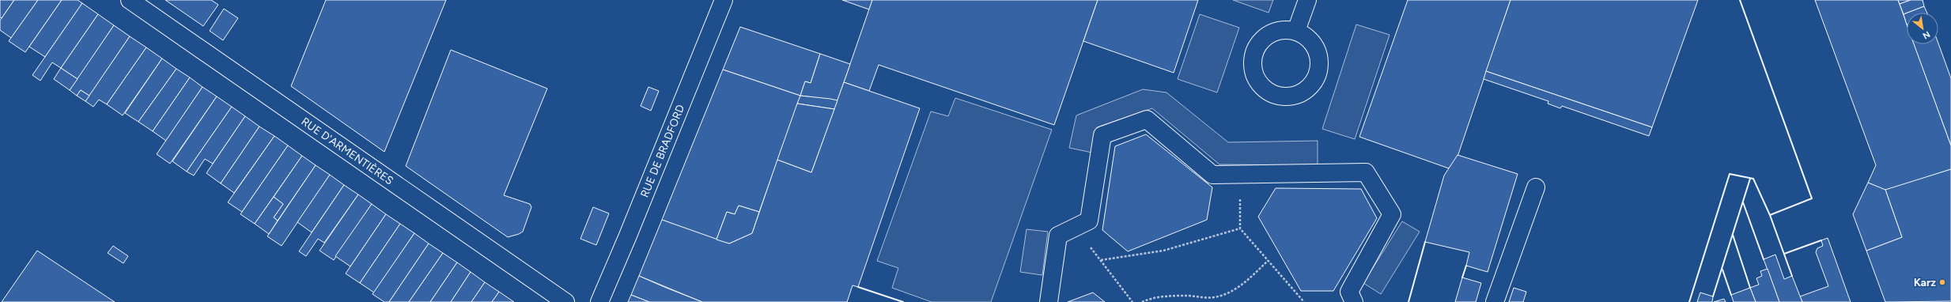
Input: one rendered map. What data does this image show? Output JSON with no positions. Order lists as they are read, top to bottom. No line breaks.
{"streets":{"street":["RUE D'ARMENTIÈRES","RUE DE BRADFORD"]},"places":["Karz"],"north":"bottom right"}
